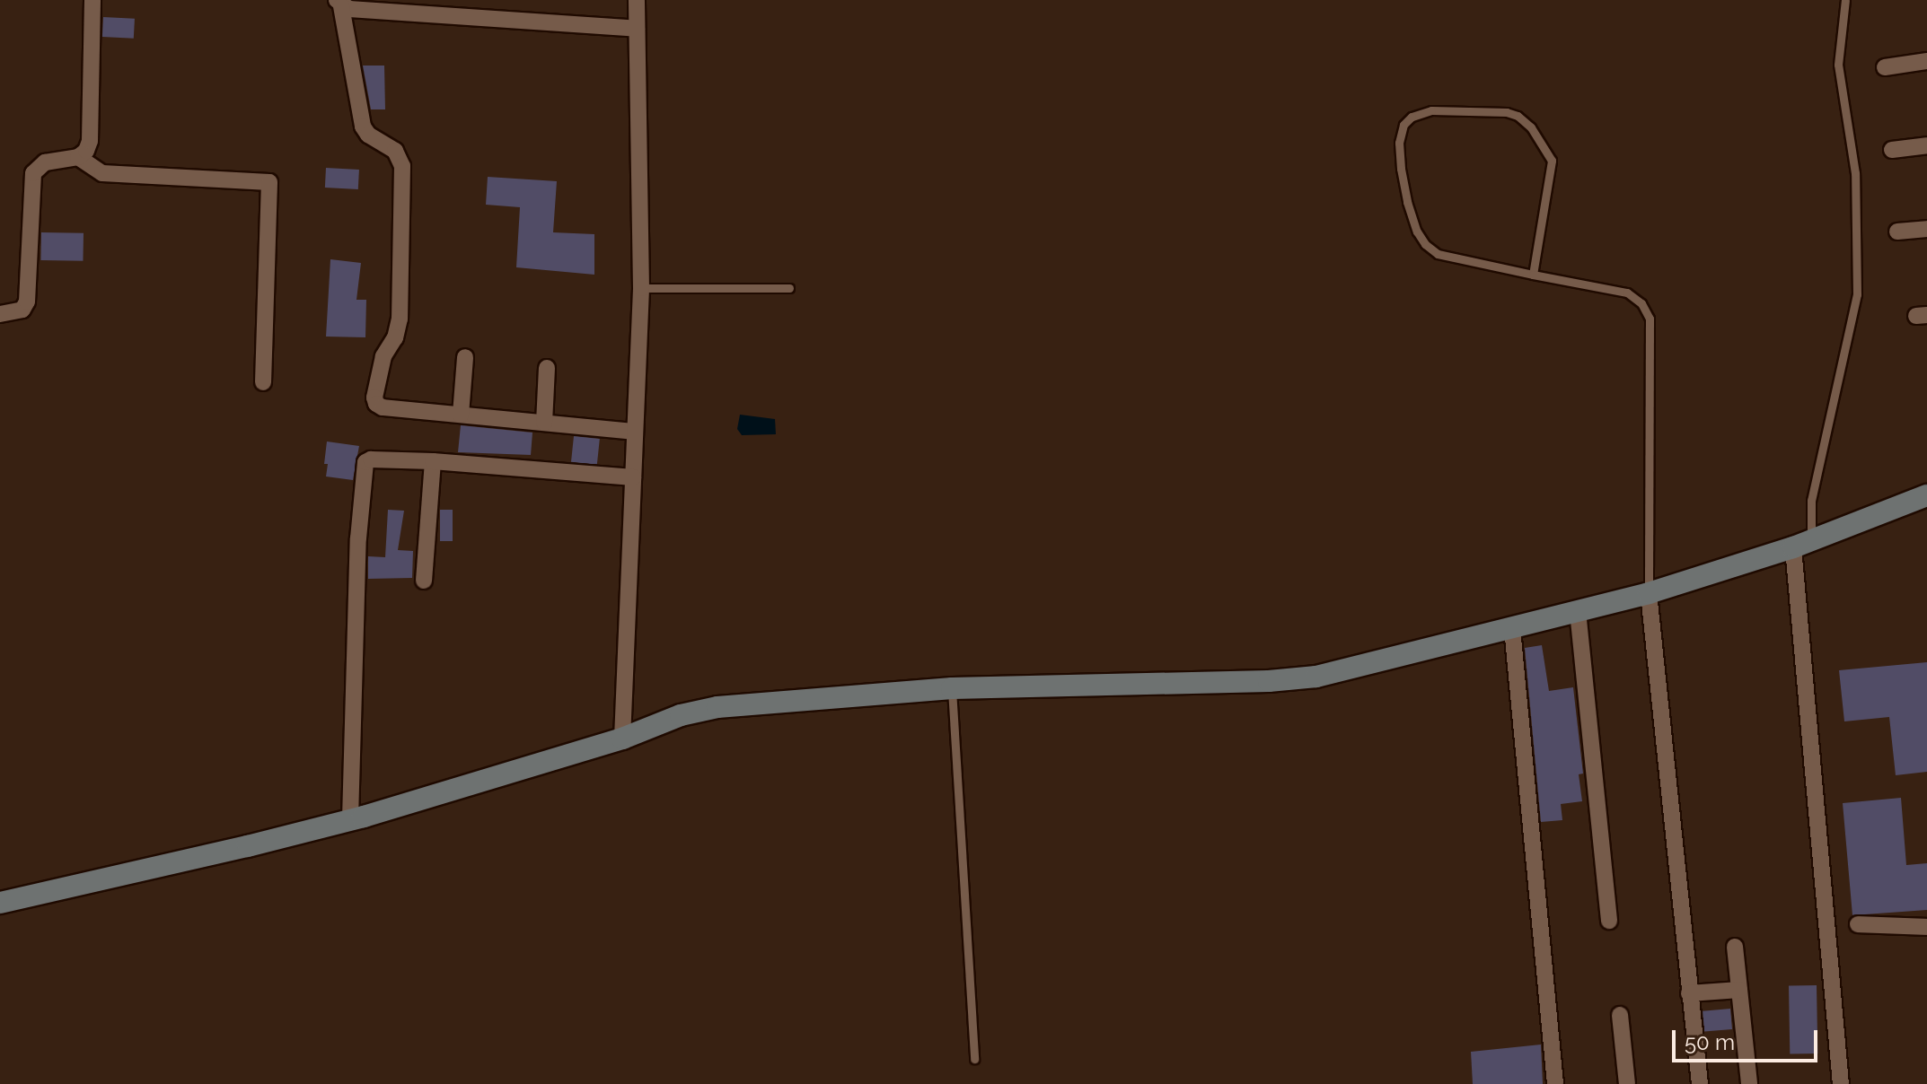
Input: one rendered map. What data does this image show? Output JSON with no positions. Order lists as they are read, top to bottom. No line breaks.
{"scale_bar":"50 m"}
